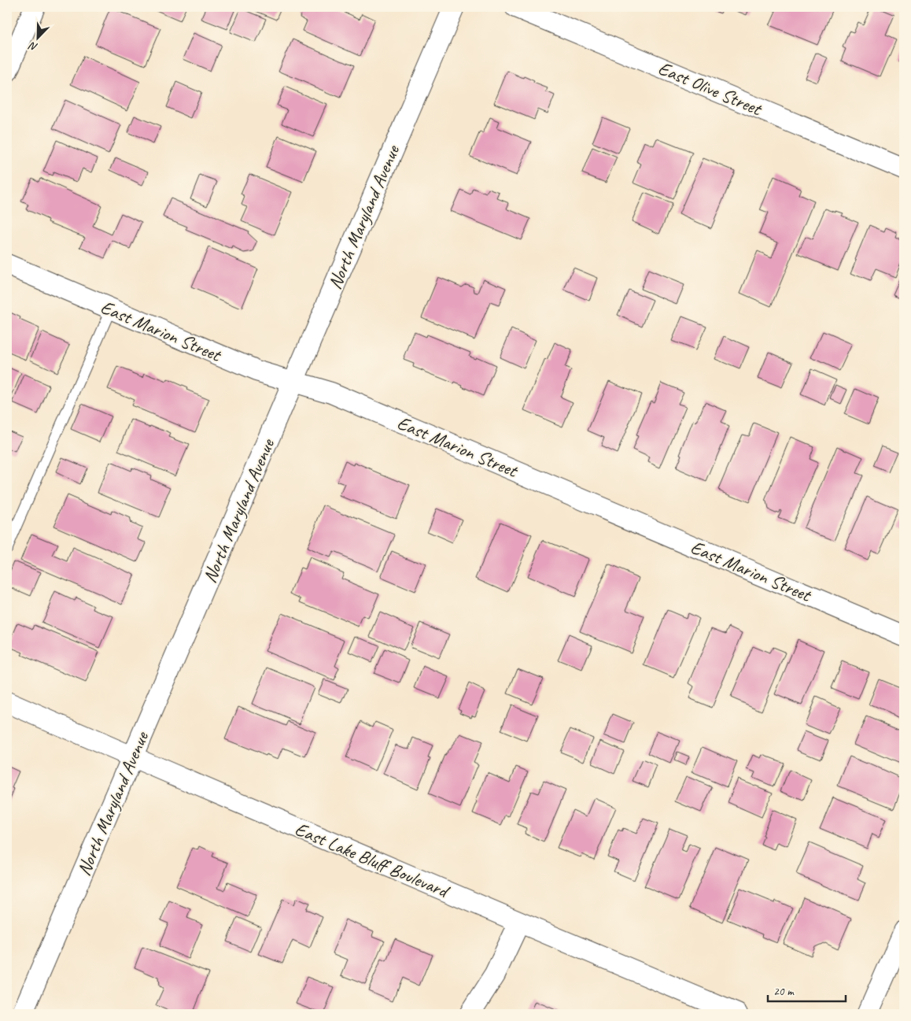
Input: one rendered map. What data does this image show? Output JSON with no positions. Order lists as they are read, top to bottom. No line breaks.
{"streets":{"street":["East Olive Street","North Maryland Avenue","East Marion Street","East Lake Bluff Boulevard"]},"crossings":[["North Maryland Avenue","East Marion Street"],["North Maryland Avenue","East Lake Bluff Boulevard"]],"scale_bar":"20 m","north":"bottom left"}
